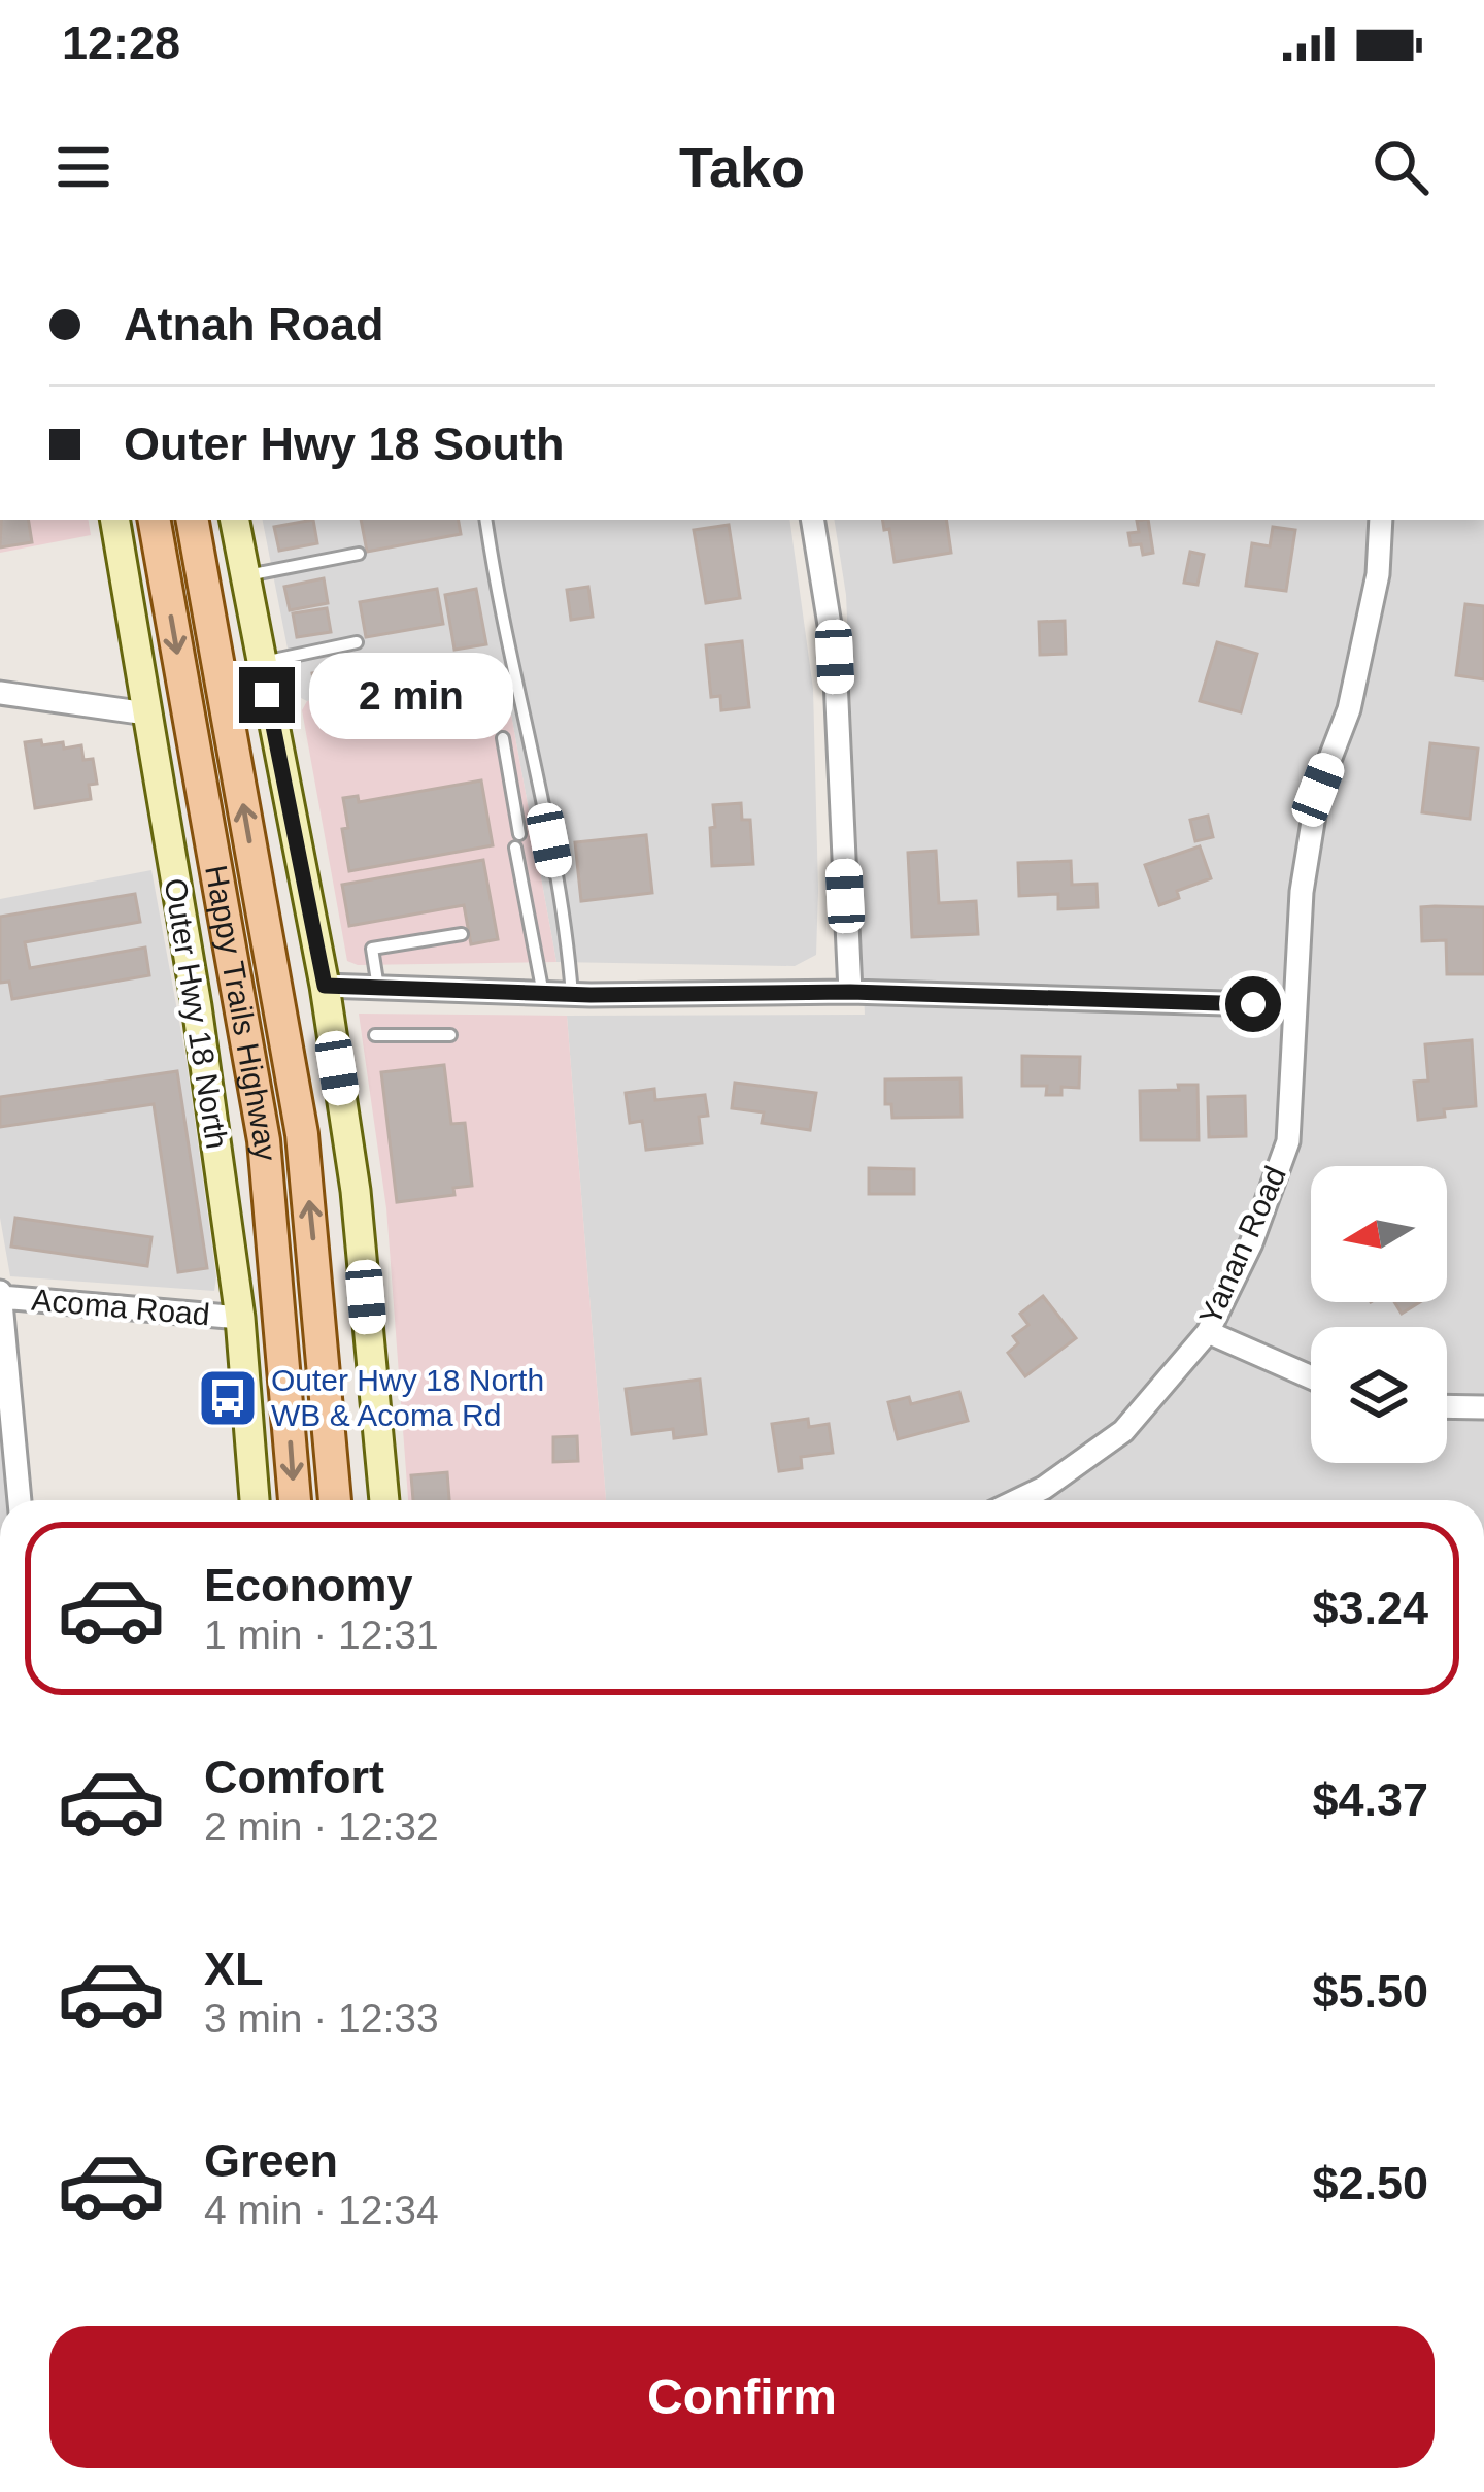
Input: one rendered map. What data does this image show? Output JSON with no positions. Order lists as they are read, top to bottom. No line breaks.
{"streets":{"main road":["Happy Trails Highway"],"street":["Outer Hwy 18 North","Yanan Road","Acoma Road"]},"crossings":[["Outer Hwy 18 North","Acoma Road"]],"places":{"bus stop":["Outer Hwy 18 North WB & Acoma Rd"]},"north":"left","page":{"status":"12:28","header":"Tako","banner":["Atnah Road","Outer Hwy 18 South"],"bubble":"2 min","list":[{"name":"Economy","note":"1 min · 12:31","value":"$3.24"},{"name":"Comfort","note":"2 min · 12:32","value":"$4.37"},{"name":"XL","note":"3 min · 12:33","value":"$5.50"},{"name":"Green","note":"4 min · 12:34","value":"$2.50"}],"buttons":"Confirm"}}
